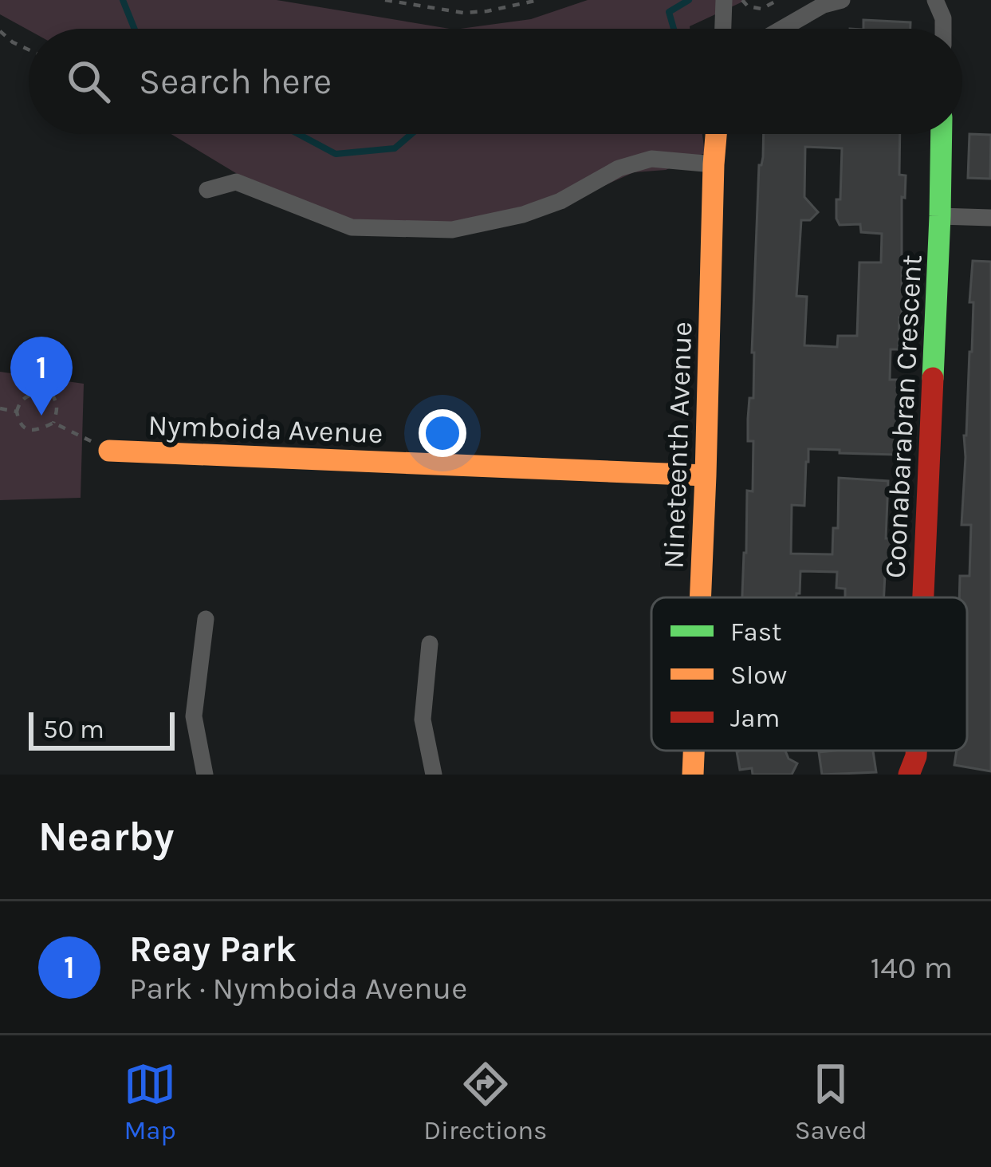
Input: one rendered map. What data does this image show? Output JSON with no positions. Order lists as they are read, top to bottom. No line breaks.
{"streets":{"street":["Coonabarabran Crescent","Nymboida Avenue","Nineteenth Avenue"]},"crossings":[["Nymboida Avenue","Nineteenth Avenue"]],"legend":["Fast","Slow","Jam"],"scale_bar":"50 m","page":{"search":"Search here","pins":"1","scale":"50 m","heading":"Nearby","list":[{"mark":"1","name":"Reay Park","note":"Park · Nymboida Avenue","value":"140 m"}],"nav":["Map","Directions","Saved"]}}
